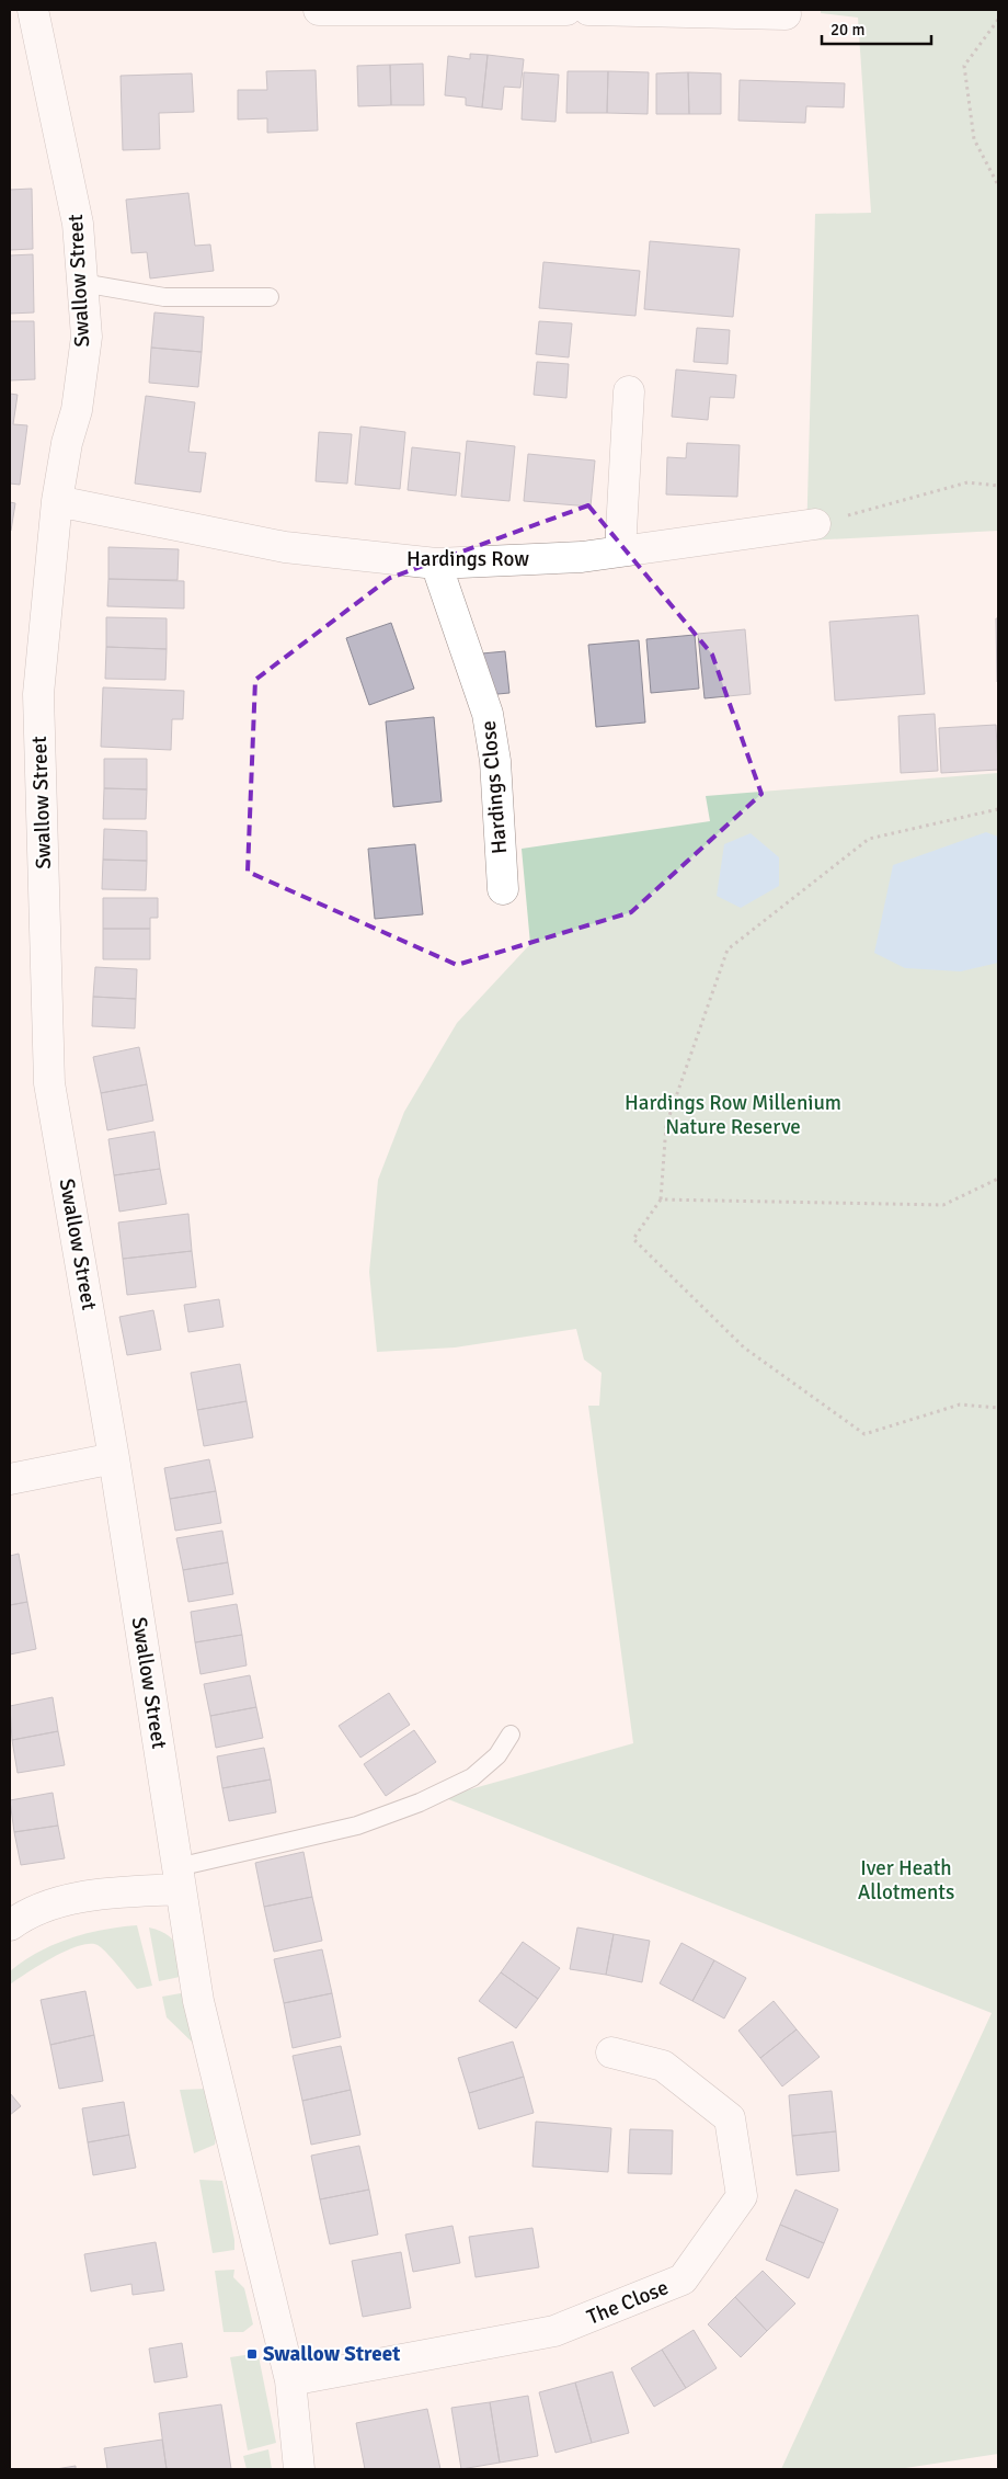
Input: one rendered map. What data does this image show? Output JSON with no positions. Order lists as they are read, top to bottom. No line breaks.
{"streets":{"street":["Swallow Street","Hardings Row","Hardings Close","The Close"]},"crossings":[["Swallow Street","Hardings Row"],["Swallow Street","The Close"],["Hardings Row","Hardings Close"]],"parks":["Hardings Row Millenium Nature Reserve","Iver Heath Allotments"],"places":{"transit":["Swallow Street"]},"scale_bar":"20 m"}
